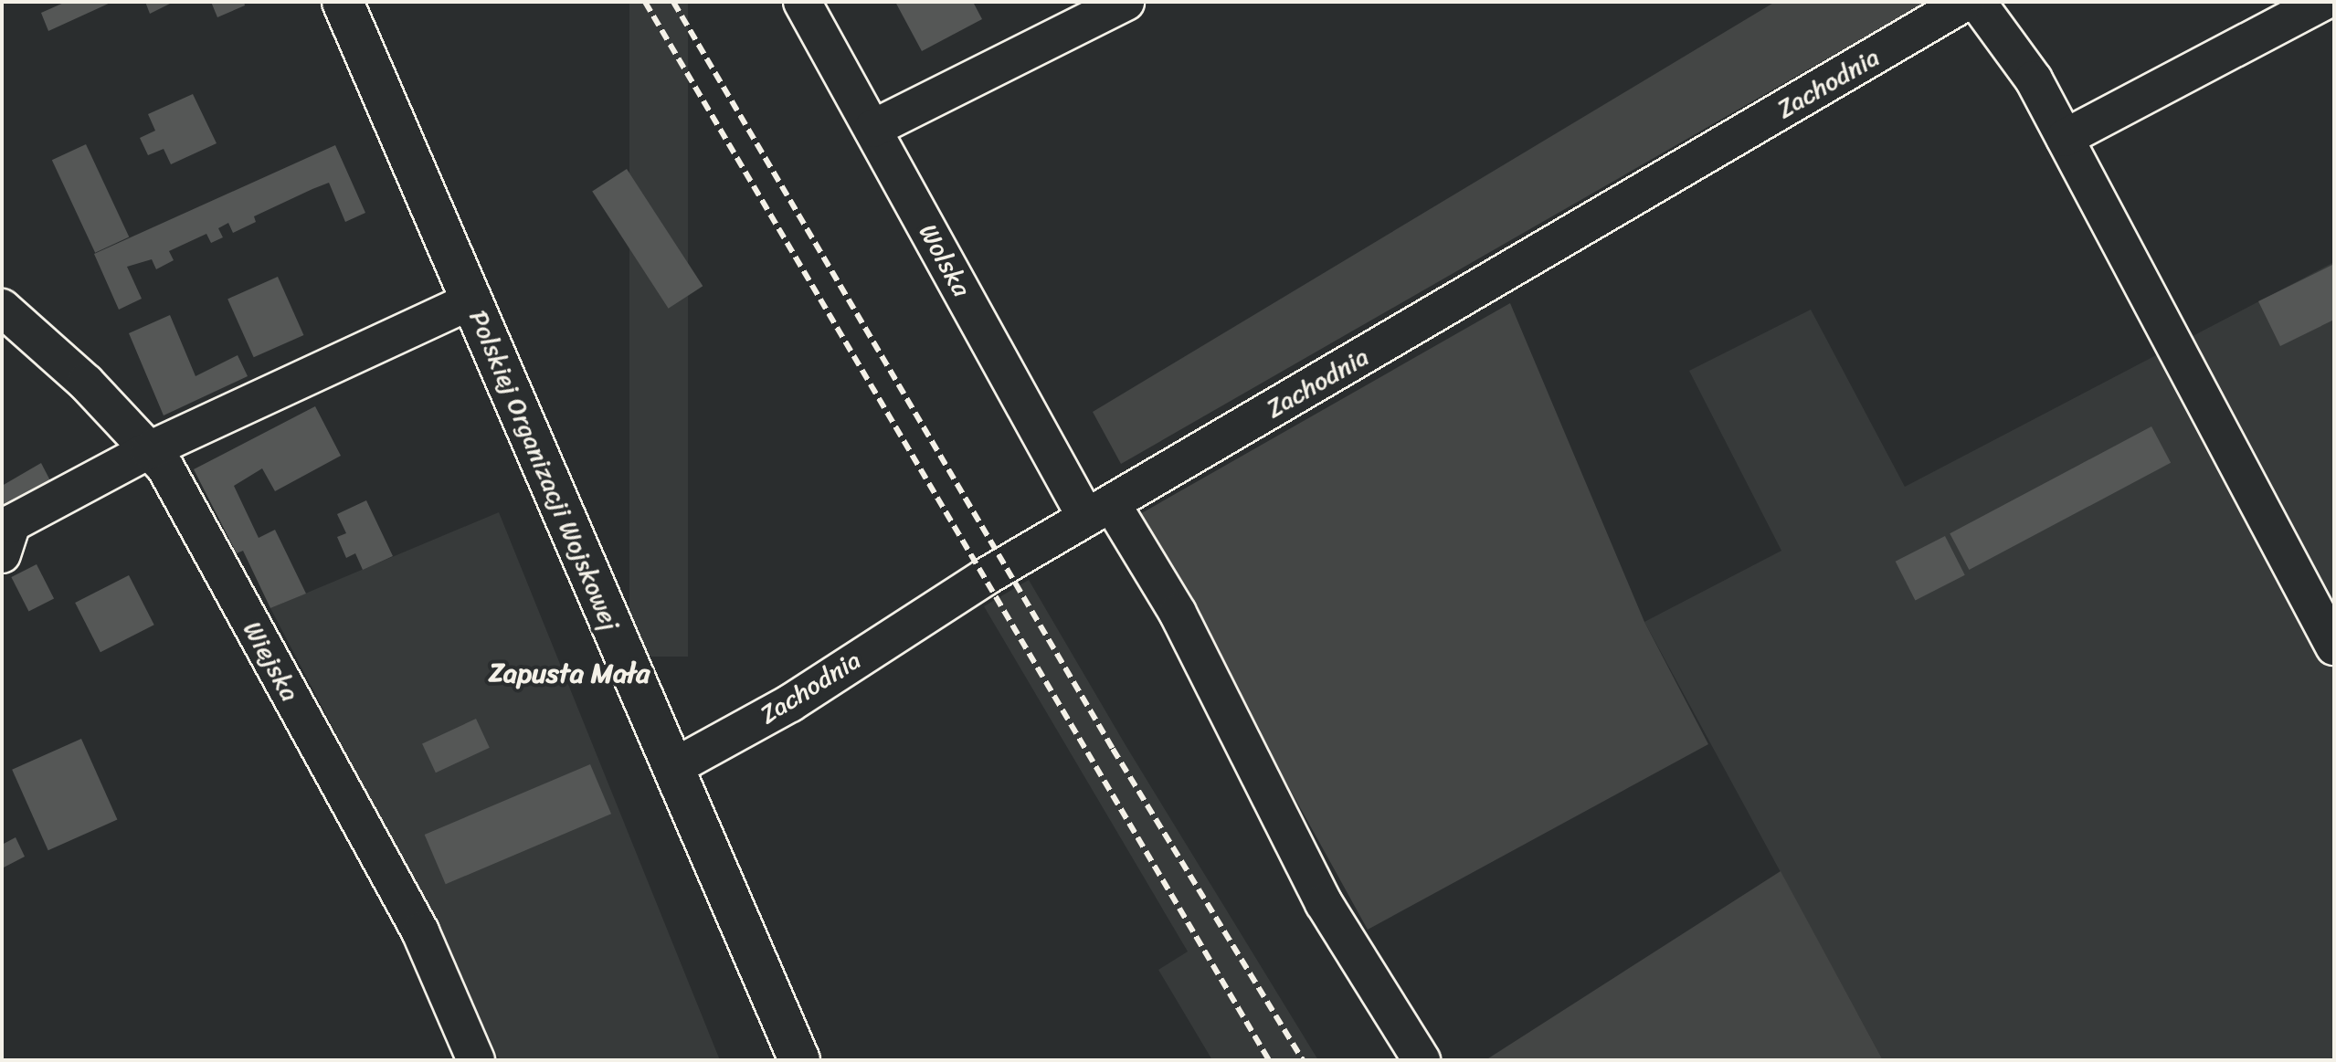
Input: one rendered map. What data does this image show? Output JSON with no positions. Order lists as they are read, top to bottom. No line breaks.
{"streets":{"main road":["Polskiej Organizacji Wojskowej"],"street":["Zachodnia","Wolska","Wiejska"]},"crossings":[["Zachodnia","Wolska"],["Zachodnia","Polskiej Organizacji Wojskowej"]],"districts":["Zapusta Mała"]}
